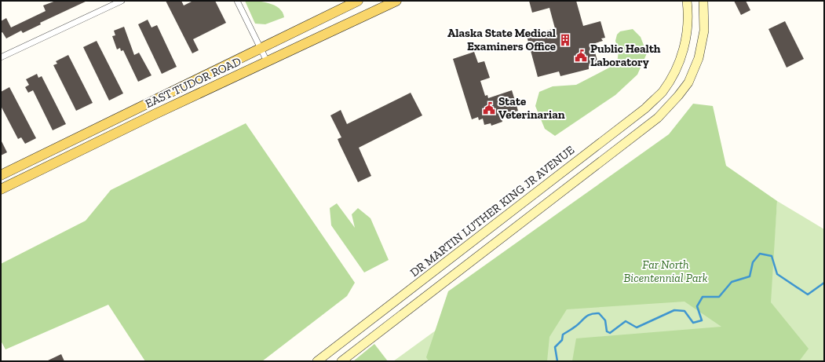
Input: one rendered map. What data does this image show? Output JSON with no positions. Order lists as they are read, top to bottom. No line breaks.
{"streets":{"main road":["EAST TUDOR ROAD"],"street":["DR MARTIN LUTHER KING JR AVENUE"]},"parks":["Far North Bicentennial Park"],"places":{"building":["Alaska State Medical Examiners Office"],"public building":["Public Health Laboratory","State Veterinarian"]}}
